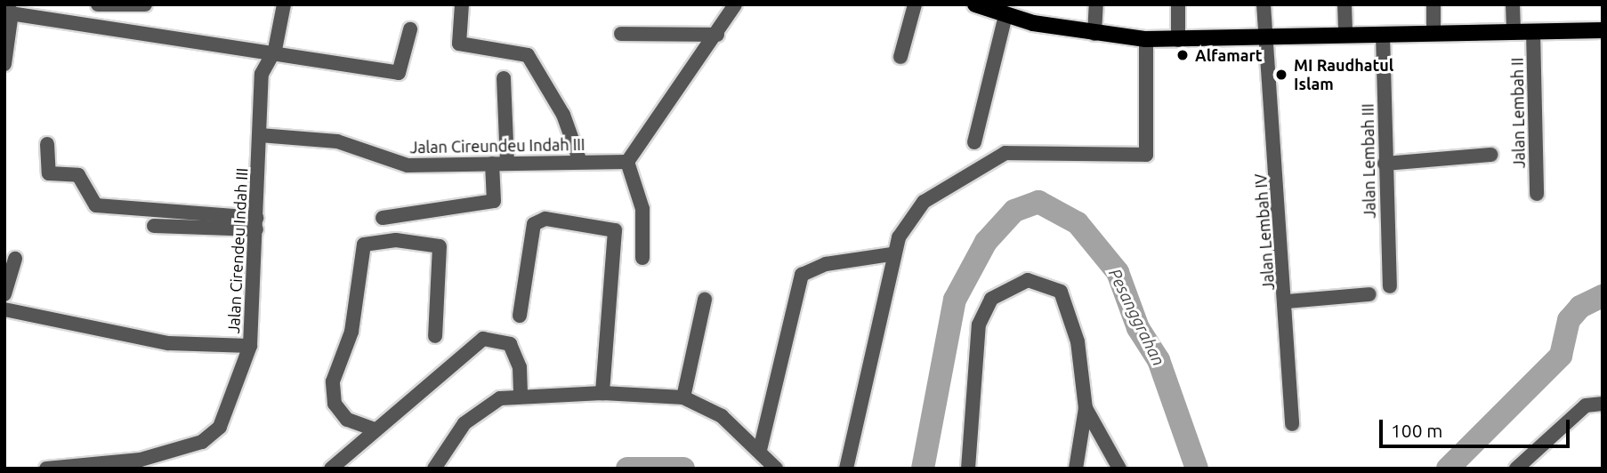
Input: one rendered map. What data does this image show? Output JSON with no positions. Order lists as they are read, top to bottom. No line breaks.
{"streets":{"street":["Jalan Lembah II","Jalan Cireundeu Indah III","Jalan Lembah III","Jalan Lembah IV","Jalan Cirendeu Indah III"]},"crossings":[["Jalan Cireundeu Indah III","Jalan Cirendeu Indah III"]],"water":["Pesanggrahan"],"places":["Alfamart","MI Raudhatul Islam"],"scale_bar":"100 m"}
